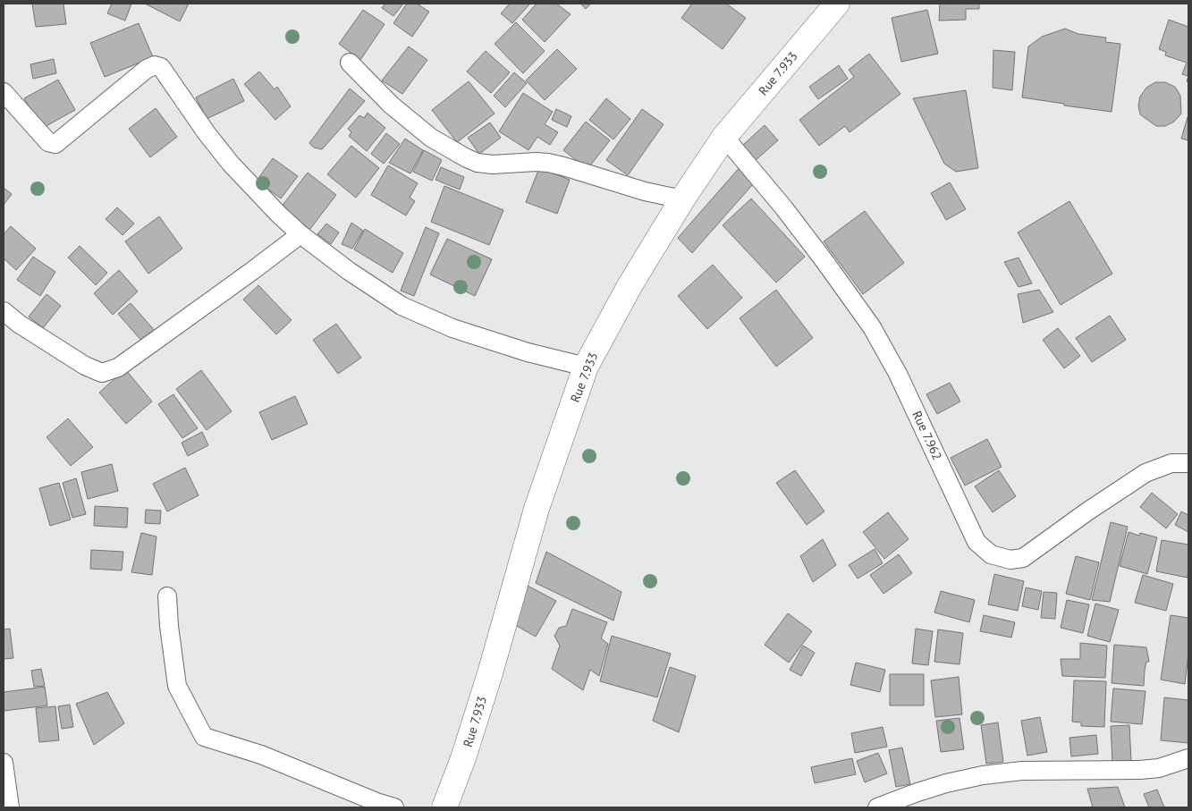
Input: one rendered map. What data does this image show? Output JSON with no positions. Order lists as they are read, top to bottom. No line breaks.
{"streets":{"street":["Rue 7.933","Rue 7.962"]},"crossings":[["Rue 7.933","Rue 7.962"]]}
